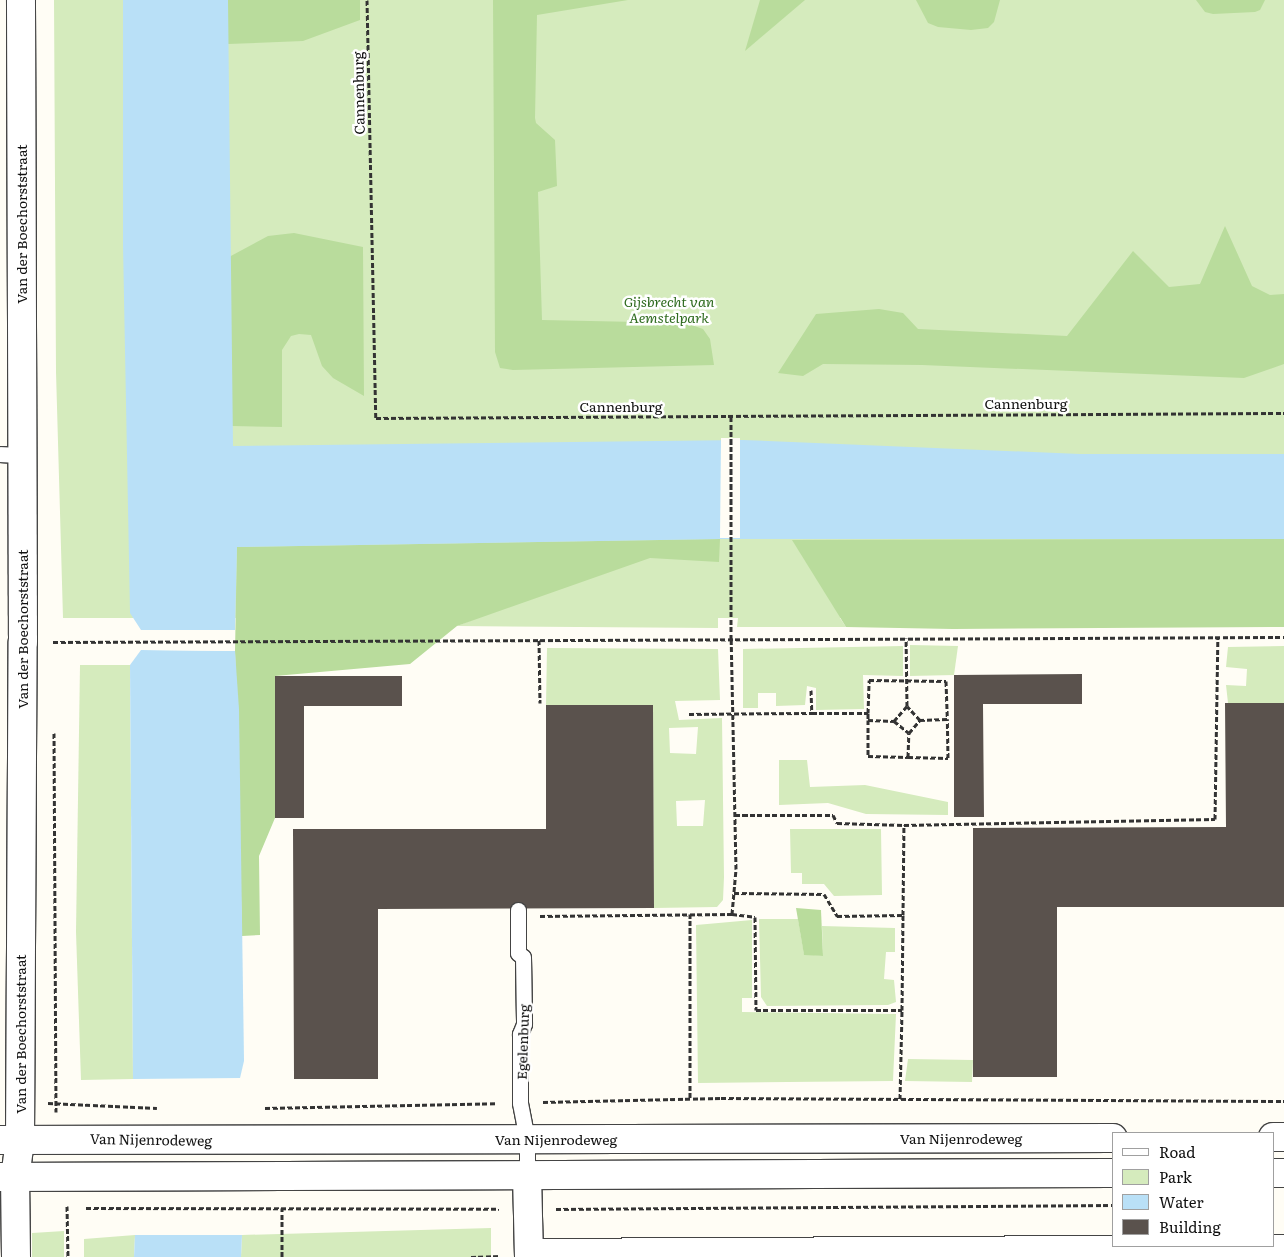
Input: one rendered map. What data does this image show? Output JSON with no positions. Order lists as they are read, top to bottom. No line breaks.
{"streets":{"street":["Van der Boechorststraat","Van Nijenrodeweg"],"lane":["Egelenburg"],"path":["Cannenburg"]},"crossings":[["Van der Boechorststraat","Van Nijenrodeweg"],["Egelenburg","Van Nijenrodeweg"]],"parks":["Gijsbrecht van Aemstelpark"],"legend":["Road","Park","Water","Building"]}
